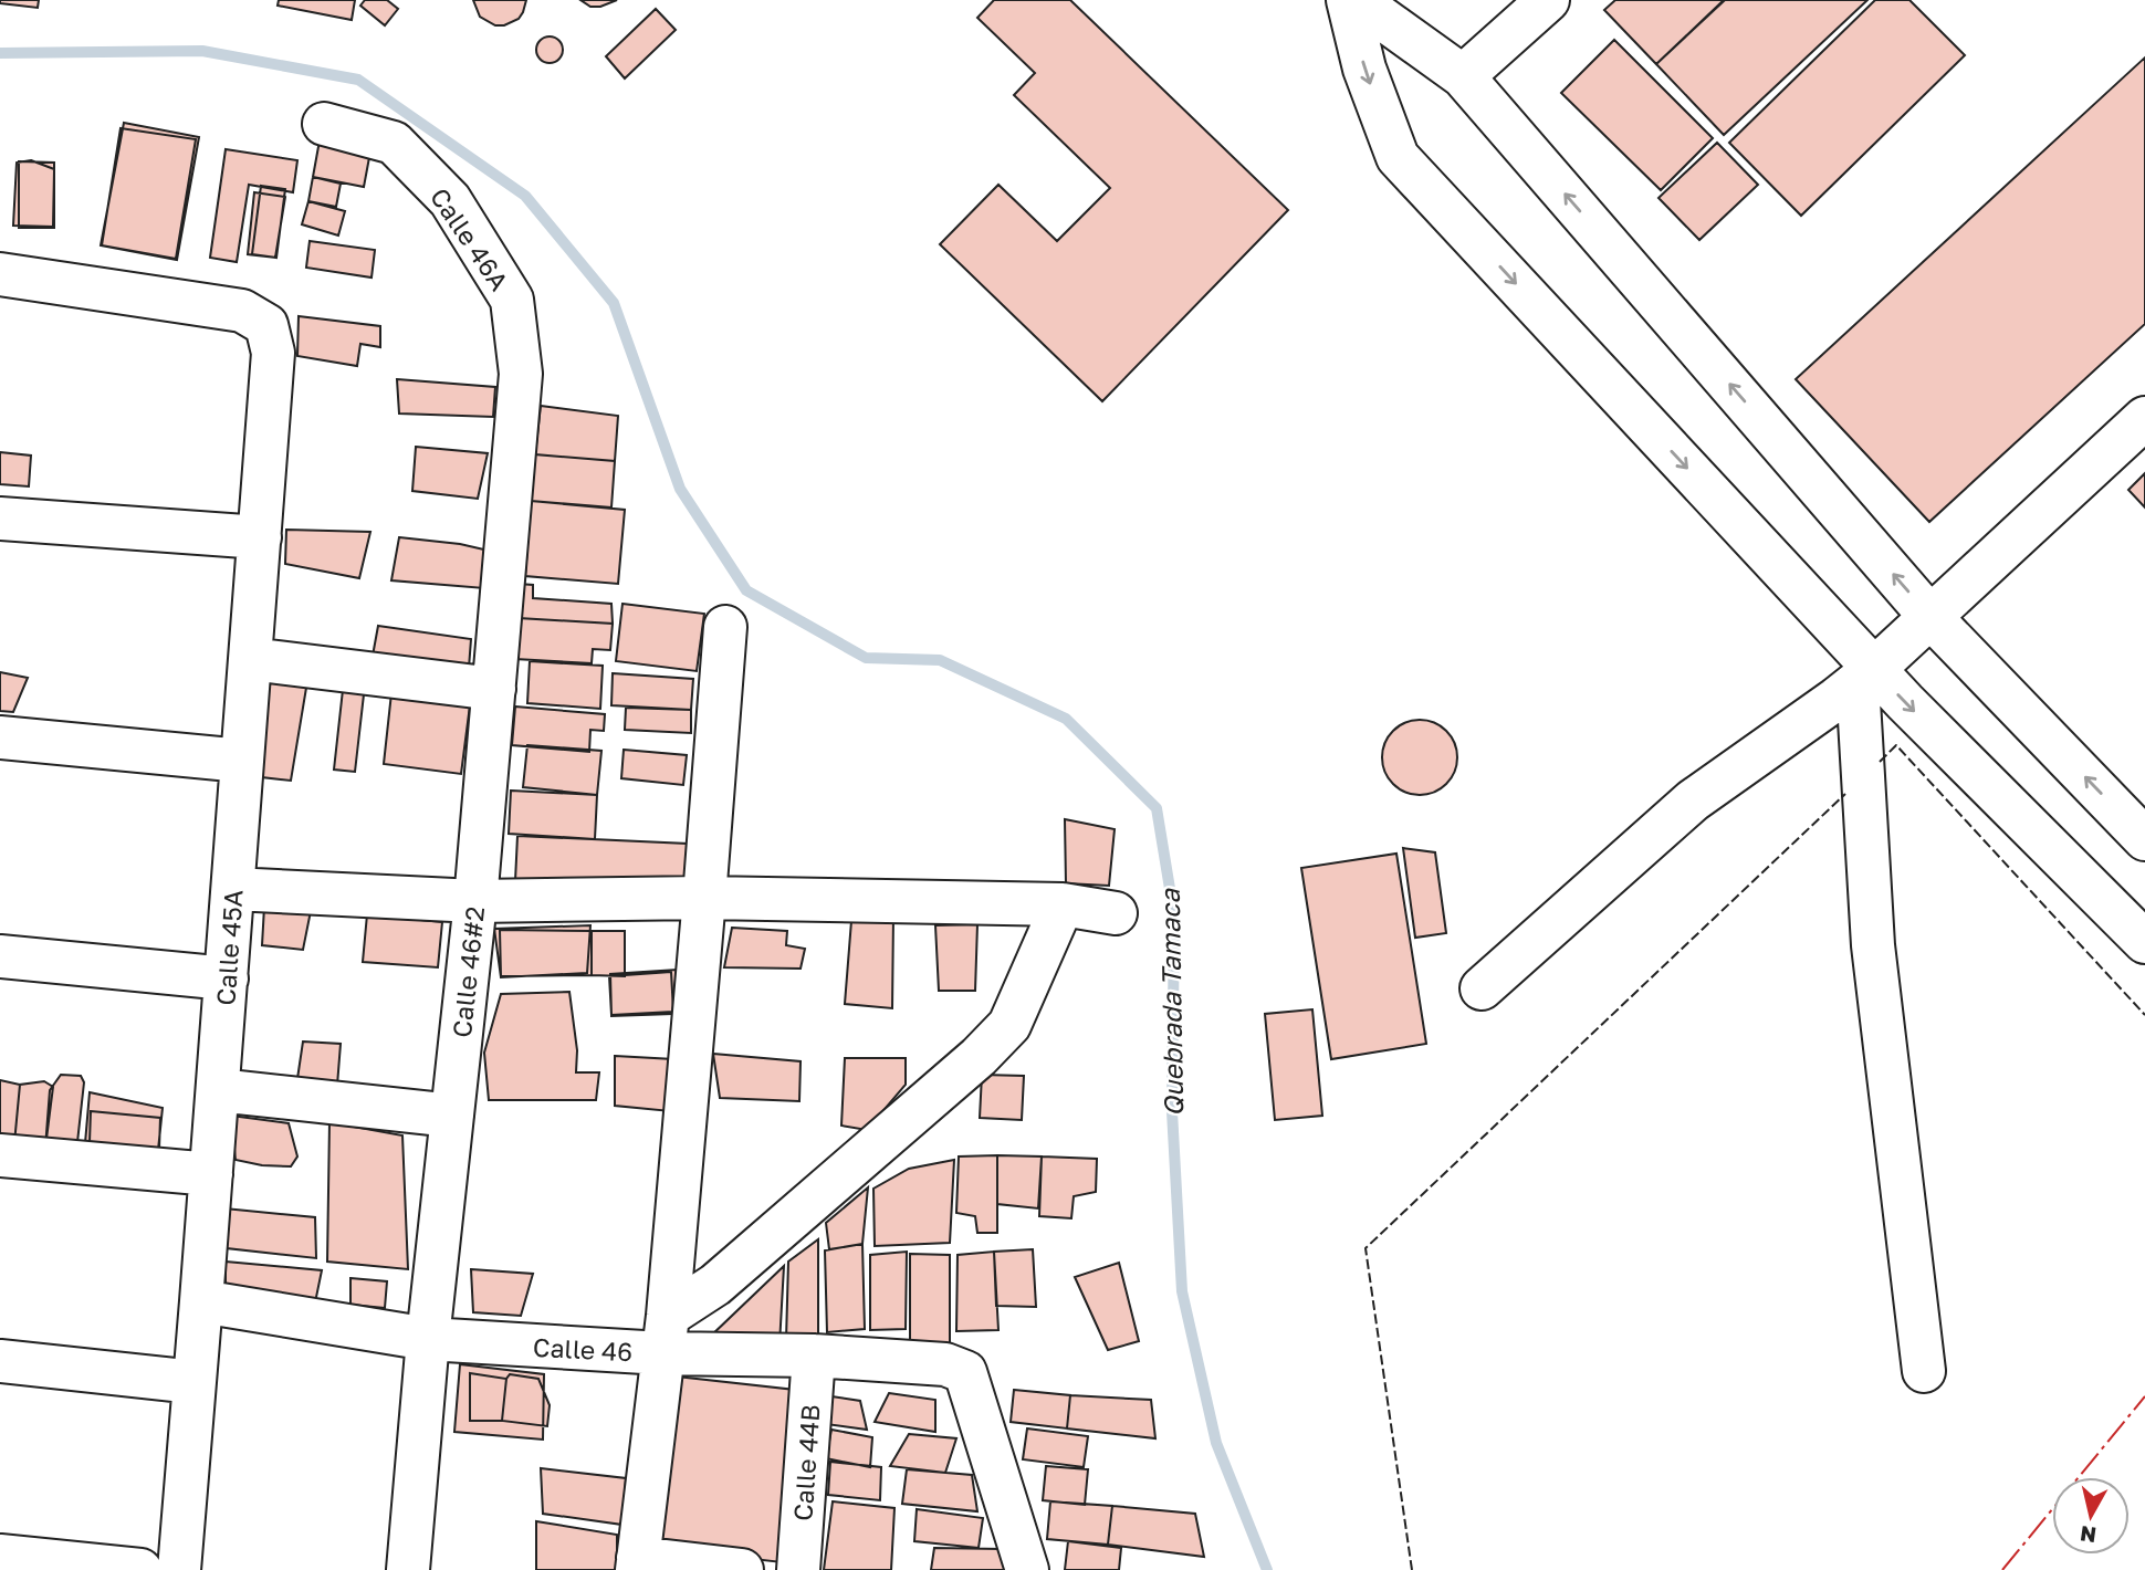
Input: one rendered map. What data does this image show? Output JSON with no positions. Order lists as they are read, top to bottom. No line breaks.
{"streets":{"street":["Calle 46A","Calle 45A","Calle 46#2","Calle 46","Calle 44B"]},"crossings":[["Calle 46A","Calle 46#2"],["Calle 45A","Calle 46"],["Calle 46#2","Calle 46"],["Calle 46","Calle 44B"]],"water":["Quebrada Tamaca"],"north":"bottom"}
